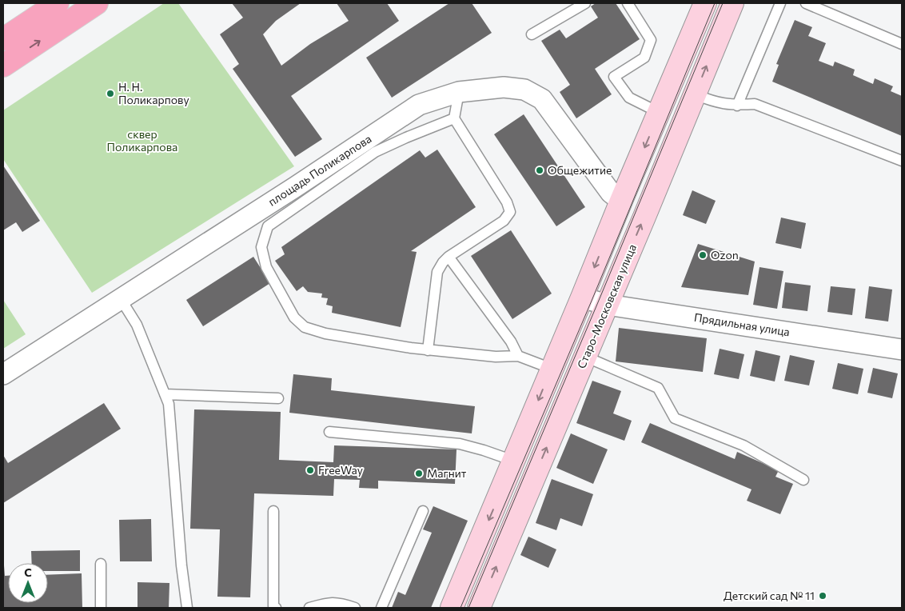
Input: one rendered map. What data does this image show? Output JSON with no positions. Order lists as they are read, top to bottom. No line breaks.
{"streets":{"main road":["Старо-Московская улица"],"street":["площадь Поликарпова","Прядильная улица"]},"crossings":[["Старо-Московская улица","Прядильная улица"]],"parks":["сквер Поликарпова"],"places":["Н. Н. Поликарпову","Общежитие","Ozon","FreeWay","Магнит","Детский сад № 11"],"north":"top"}
